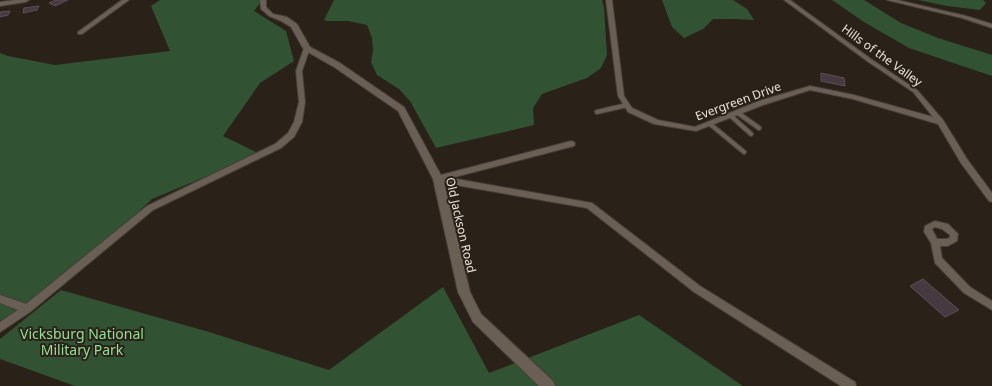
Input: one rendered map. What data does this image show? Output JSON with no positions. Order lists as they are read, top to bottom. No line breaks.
{"streets":{"street":["Hills of the Valley","Evergreen Drive","Old Jackson Road"]},"crossings":[["Hills of the Valley","Evergreen Drive"]],"parks":["Vicksburg National Military Park"]}
